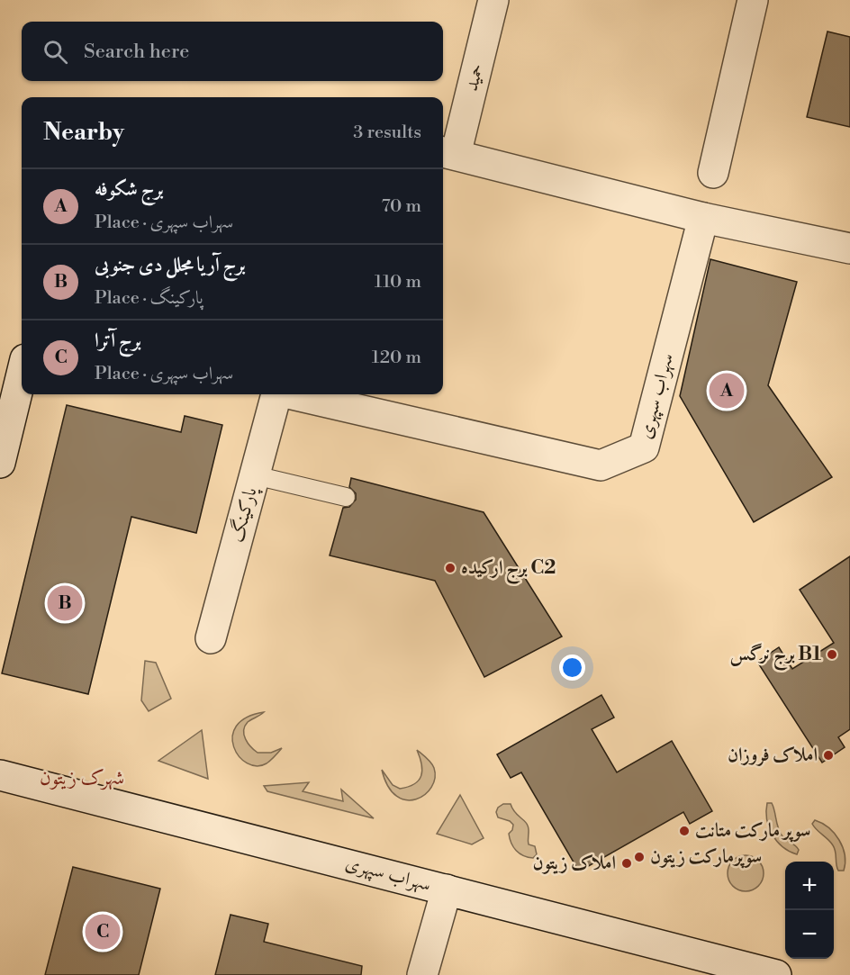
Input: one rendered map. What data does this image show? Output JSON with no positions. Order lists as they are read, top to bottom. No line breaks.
{"streets":{"street":["حمید","سهراب سپهری","پارکینگ"]},"districts":["شهرک زیتون"],"places":["برج ارکیده C2","برج نرگس B1","املاک فروزان","سوپر مارکت متانت","سوپرمارکت زیتون","املاک زیتون"],"page":{"search":"Search here","heading":["Nearby","3 results"],"list":[{"mark":"A","name":"برج شکوفه","note":"Place · سهراب سپهری","value":"70 m"},{"mark":"B","name":"برج آریا مجلل دی جنوبی","note":"Place · پارکینگ","value":"110 m"},{"mark":"C","name":"برج آترا","note":"Place · سهراب سپهری","value":"120 m"}],"pins":["A","B","C"],"map_buttons":["+","−"]}}
